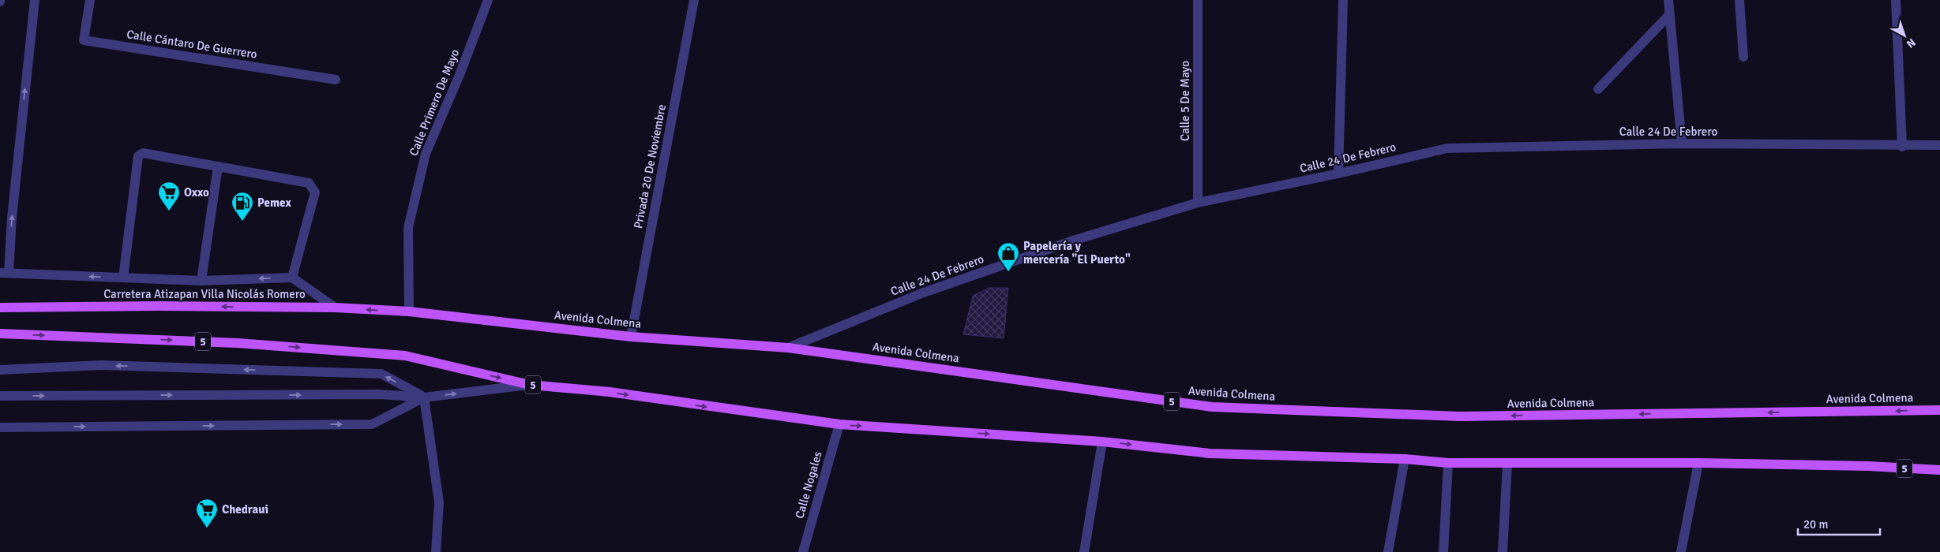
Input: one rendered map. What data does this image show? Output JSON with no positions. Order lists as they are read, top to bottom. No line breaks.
{"streets":{"main road":["Carretera Atizapan Villa Nicolás Romero","Avenida Colmena","5"],"street":["Calle Cántaro De Guerrero","Calle 5 De Mayo","Calle Primero De Mayo","Calle 24 De Febrero","Privada 20 De Noviembre","Calle Nogales"]},"crossings":[["Calle 5 De Mayo","Calle 24 De Febrero"],["Calle Primero De Mayo","Carretera Atizapan Villa Nicolás Romero"],["Calle Primero De Mayo","Avenida Colmena"],["Calle 24 De Febrero","Avenida Colmena"],["Privada 20 De Noviembre","Avenida Colmena"],["Carretera Atizapan Villa Nicolás Romero","Avenida Colmena"],["5","Calle Nogales"]],"places":{"supermarket":["Oxxo","Chedraui"],"fuel station":["Pemex"],"shop":["Papelería y mercería \"El Puerto\""]},"scale_bar":"20 m","north":"bottom right"}
